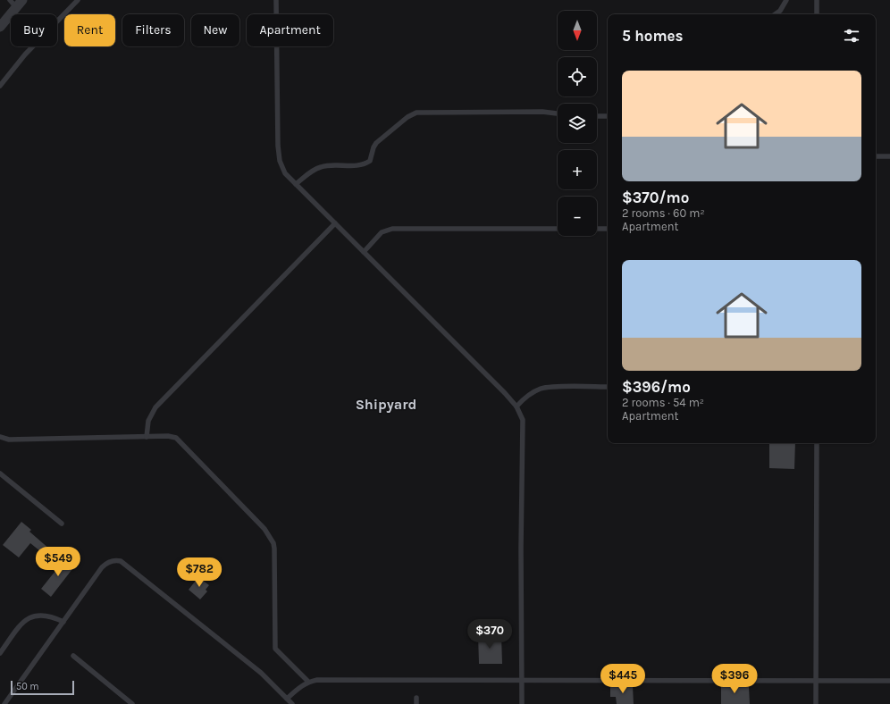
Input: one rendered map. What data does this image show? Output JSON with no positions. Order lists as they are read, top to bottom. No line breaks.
{"districts":["Shipyard"],"scale_bar":"50 m","north":"bottom","page":{"map_buttons":["+","−"],"chip":["Buy","Rent","Filters","New","Apartment"],"heading":"5 homes","list":[{"name":"$370/mo","note":"2 rooms · 60 m² · Apartment"},{"name":"$396/mo","note":"2 rooms · 54 m² · Apartment"}],"price":["$549","$782","$370","$445","$396"],"scale":"50 m"}}
